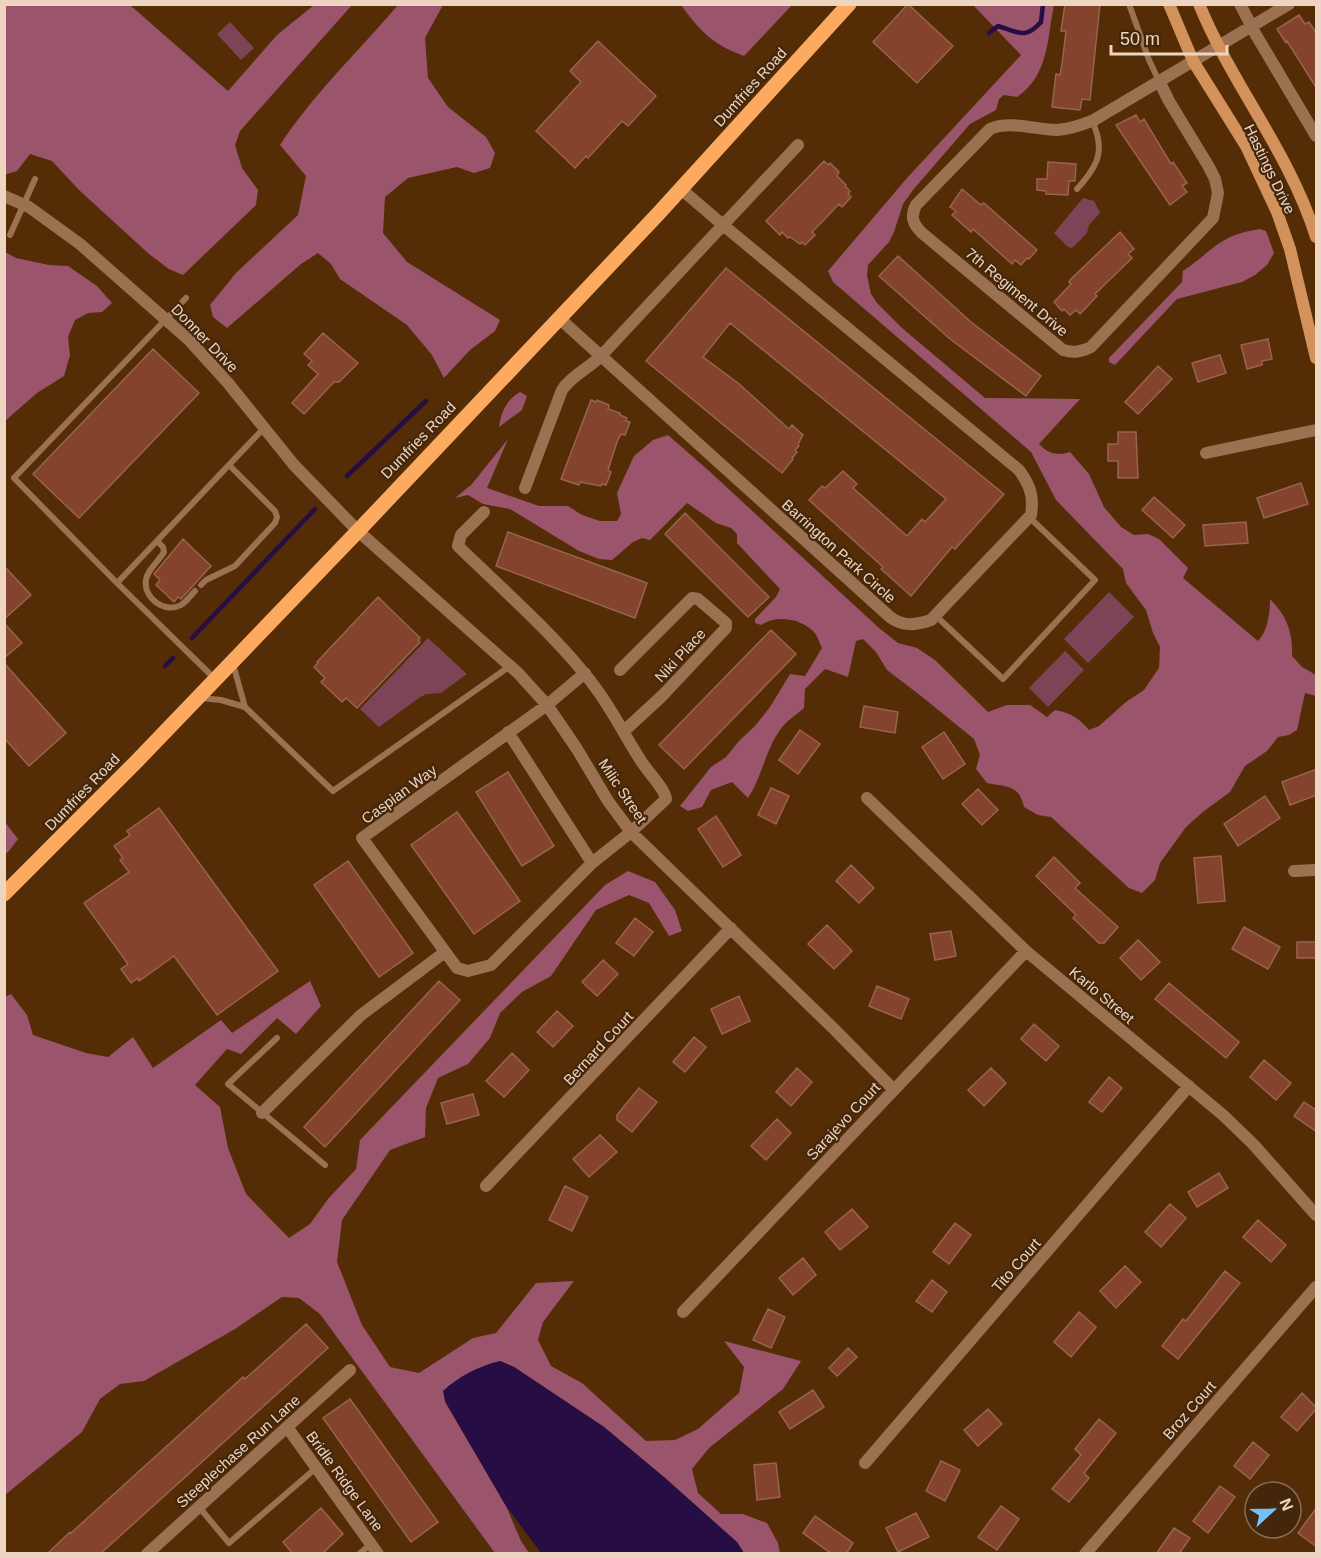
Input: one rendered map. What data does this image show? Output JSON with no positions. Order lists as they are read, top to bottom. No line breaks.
{"streets":{"main road":["Dumfries Road"],"street":["Hastings Drive","7th Regiment Drive","Donner Drive","Barrington Park Circle","Niki Place","Milic Street","Caspian Way","Karlo Street","Bernard Court","Sarajevo Court","Tito Court","Broz Court","Steeplechase Run Lane","Bridle Ridge Lane"]},"crossings":[["Dumfries Road","Donner Drive"],["Dumfries Road","Barrington Park Circle"],["Dumfries Road","Milic Street"],["Hastings Drive","7th Regiment Drive"],["Donner Drive","Milic Street"],["Milic Street","Caspian Way"],["Milic Street","Bernard Court"],["Milic Street","Sarajevo Court"],["Karlo Street","Sarajevo Court"],["Karlo Street","Tito Court"],["Steeplechase Run Lane","Bridle Ridge Lane"]],"scale_bar":"50 m","north":"right"}
